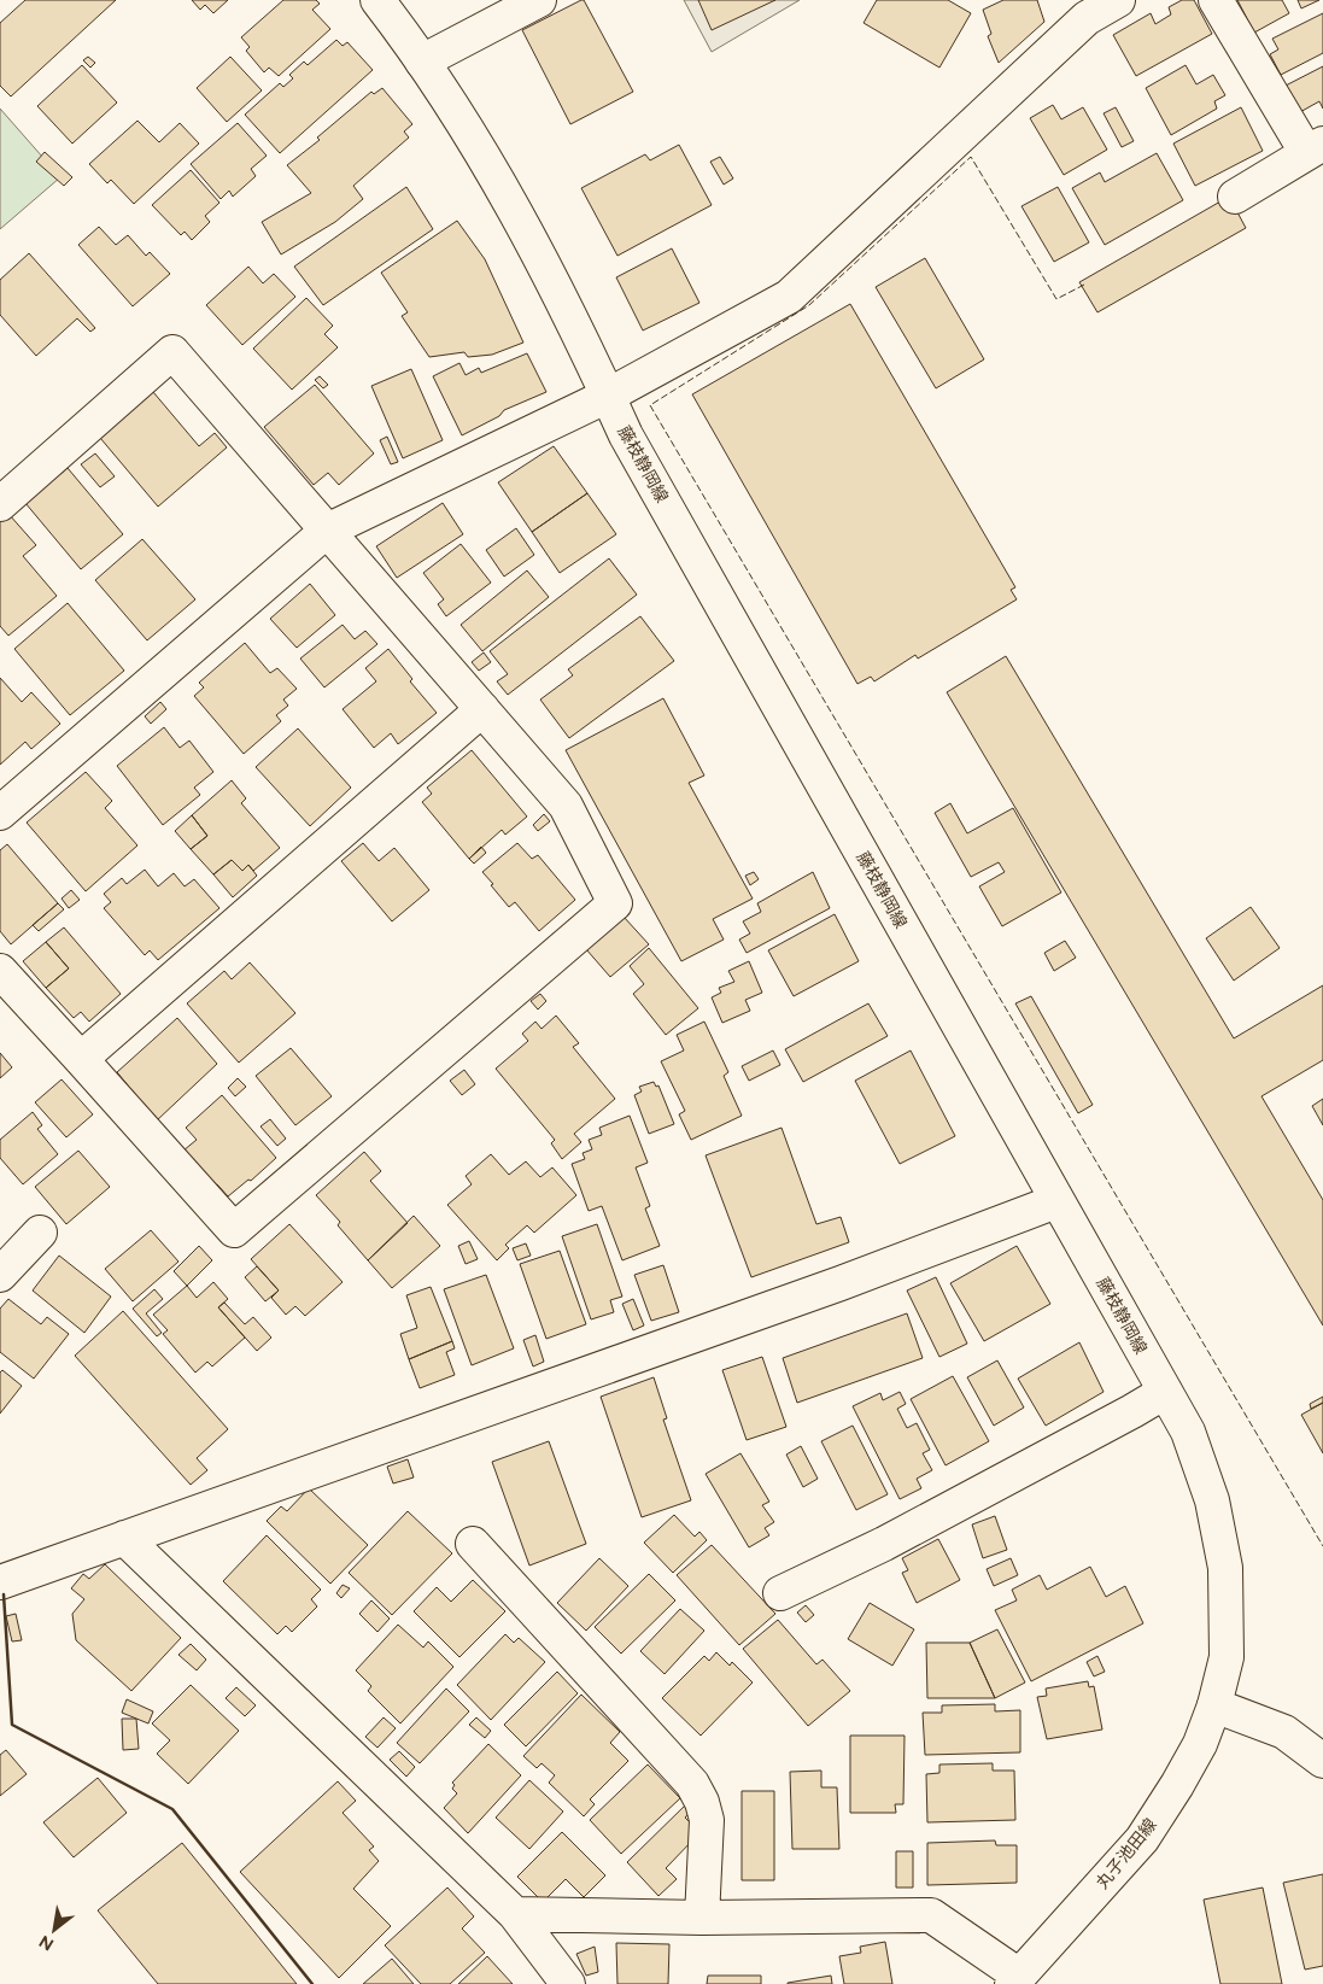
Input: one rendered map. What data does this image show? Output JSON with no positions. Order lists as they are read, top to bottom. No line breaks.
{"streets":{"street":["藤枝静岡線","丸子池田線"]},"crossings":[["藤枝静岡線","丸子池田線"]],"north":"bottom left"}
